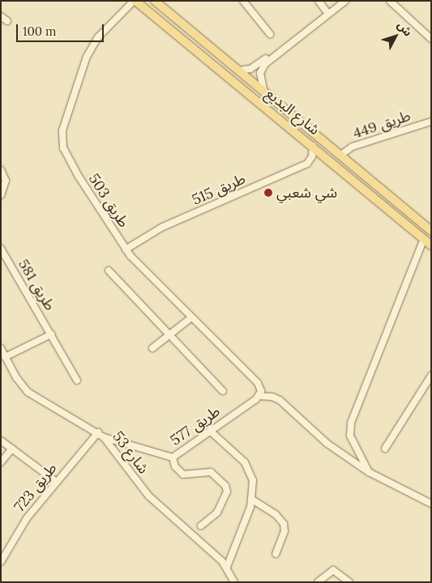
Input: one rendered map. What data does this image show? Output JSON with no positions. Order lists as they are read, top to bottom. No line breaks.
{"streets":{"main road":["شارع البديع"],"street":["طريق 449","طريق 515","طريق 503","طريق 581","طريق 577","شارع 53","طريق 723"]},"crossings":[["شارع البديع","طريق 449"],["شارع البديع","طريق 515"],["شارع البديع","طريق 503"],["طريق 515","طريق 503"],["طريق 503","طريق 577"],["طريق 577","شارع 53"],["شارع 53","طريق 723"]],"places":["شي شعبي"],"scale_bar":"100 m","north":"top right"}
